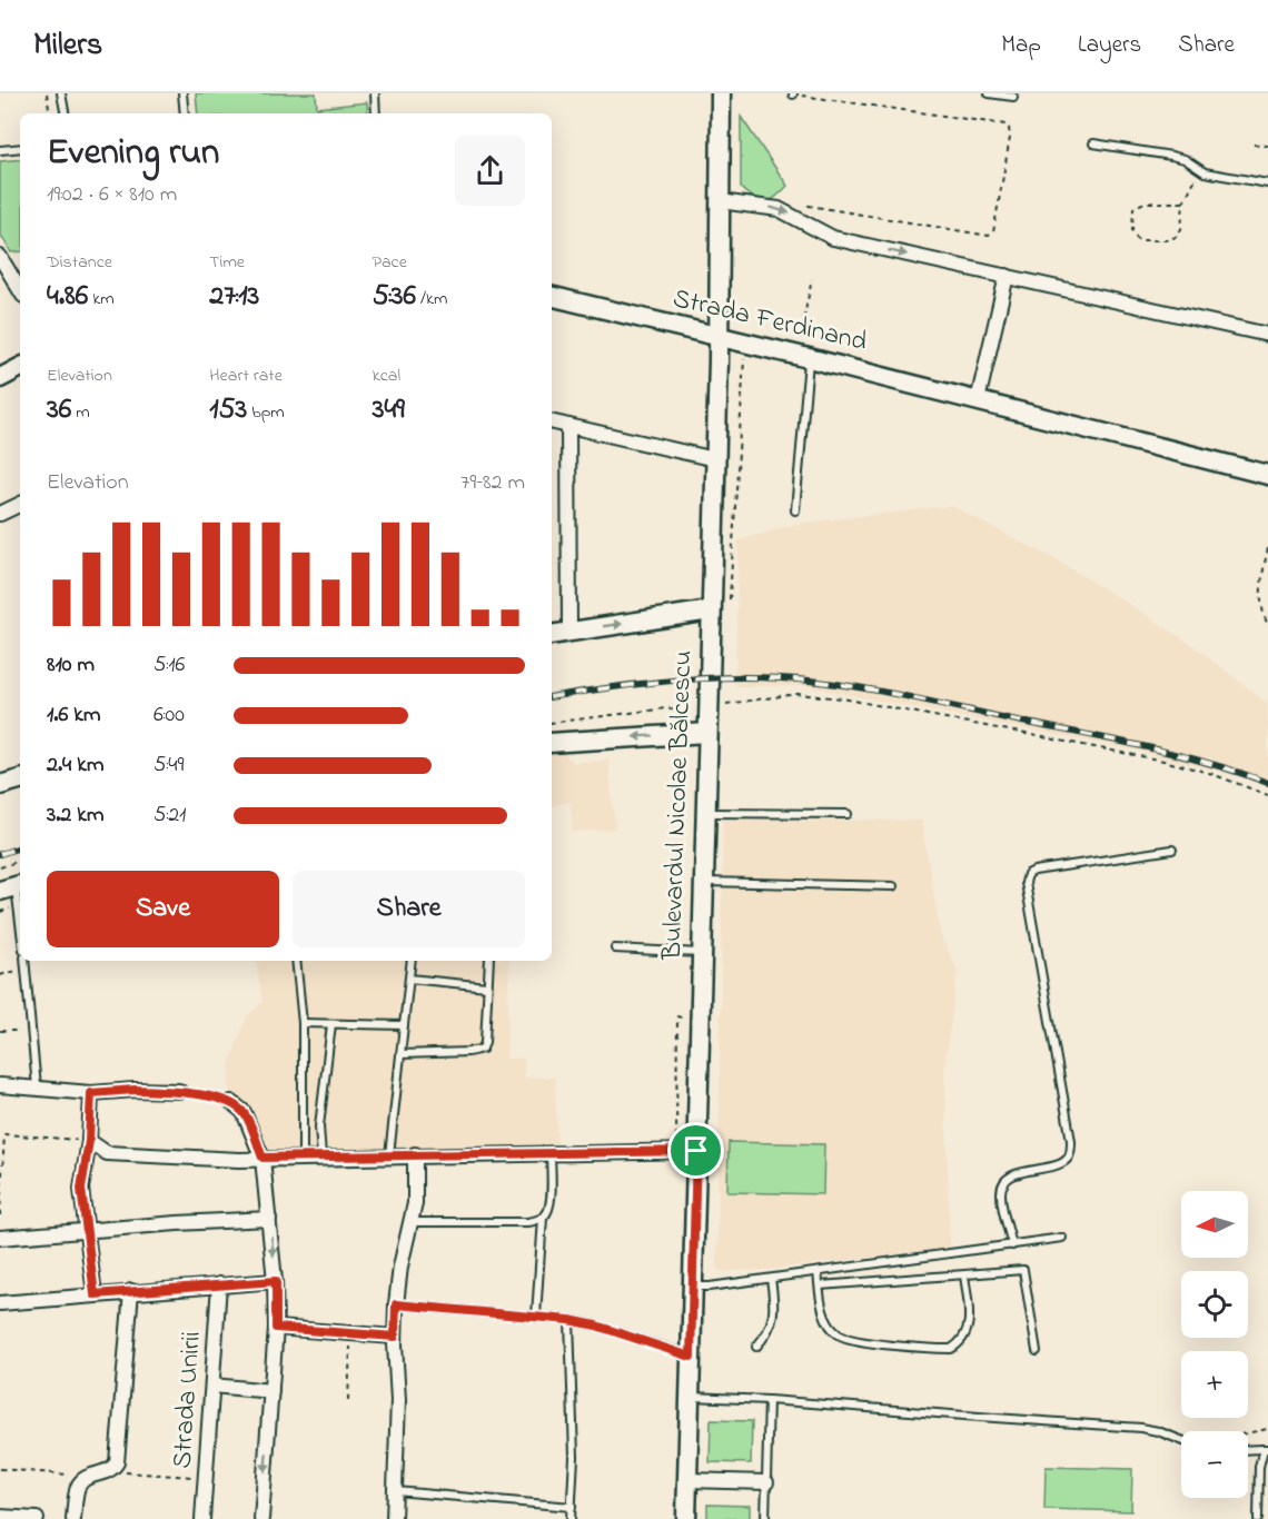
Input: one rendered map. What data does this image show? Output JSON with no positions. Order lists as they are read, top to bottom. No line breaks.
{"streets":{"main road":["Strada Ferdinand","Bulevardul Nicolae Bălcescu"],"street":["Strada Unirii"]},"crossings":[["Strada Ferdinand","Bulevardul Nicolae Bălcescu"]],"north":"left","page":{"header":"Milers","nav":["Map","Layers","Share"],"heading":["Evening run","19:02 · 6 × 810 m"],"stats":[["Distance","4.86 km"],["Time","27:13"],["Pace","5:36 /km"],["Elevation","36 m"],["Heart rate","153 bpm"],["kcal","349"]],"chart":["Elevation","79–82 m"],"list":[{"name":"810 m","note":"5:16"},{"name":"1.6 km","note":"6:00"},{"name":"2.4 km","note":"5:49"},{"name":"3.2 km","note":"5:21"}],"buttons":["Save","Share"],"map_buttons":["+","−"]}}
